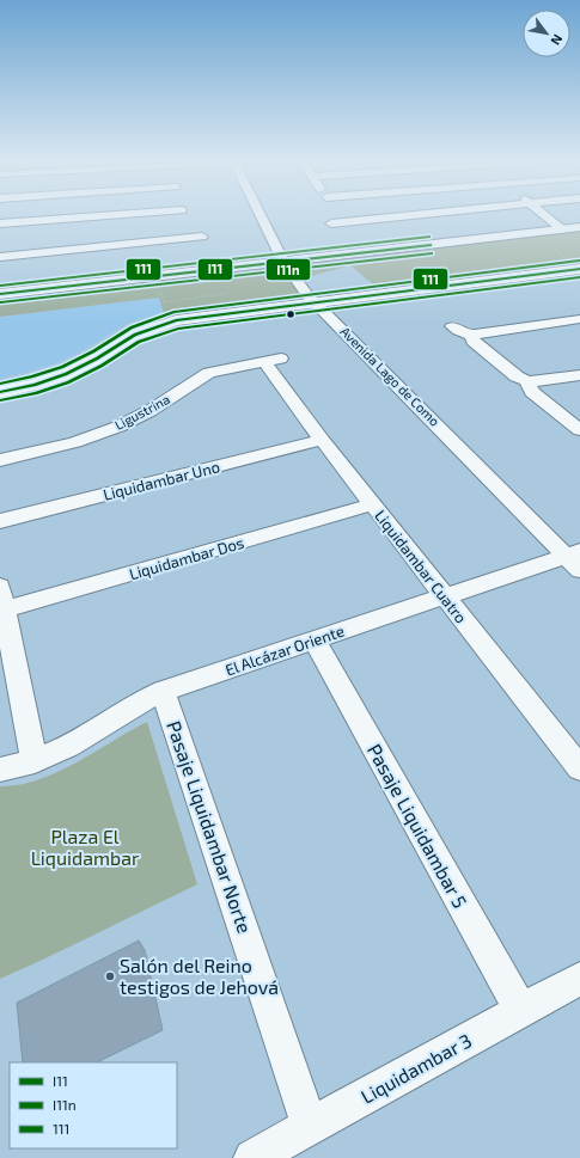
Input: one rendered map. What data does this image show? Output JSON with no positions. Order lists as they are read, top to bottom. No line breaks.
{"streets":{"street":["Avenida Lago de Como","Ligustrina","Liquidambar Uno","Liquidambar Dos","Liquidambar Cuatro","El Alcázar Oriente","Pasaje Liquidambar 5","Pasaje Liquidambar Norte","Liquidambar 3"]},"crossings":[["Avenida Lago de Como","El Alcázar Oriente"],["Ligustrina","Liquidambar Cuatro"],["Liquidambar Uno","Liquidambar Cuatro"],["Liquidambar Dos","Liquidambar Cuatro"],["Liquidambar Cuatro","El Alcázar Oriente"],["El Alcázar Oriente","Pasaje Liquidambar 5"],["El Alcázar Oriente","Pasaje Liquidambar Norte"],["Pasaje Liquidambar 5","Liquidambar 3"],["Pasaje Liquidambar Norte","Liquidambar 3"]],"parks":["Plaza El Liquidambar"],"places":["Salón del Reino testigos de Jehová"],"lines":["transit line 111","transit line I11","transit line I11n"],"legend":["I11","I11n","111"],"north":"bottom right"}
